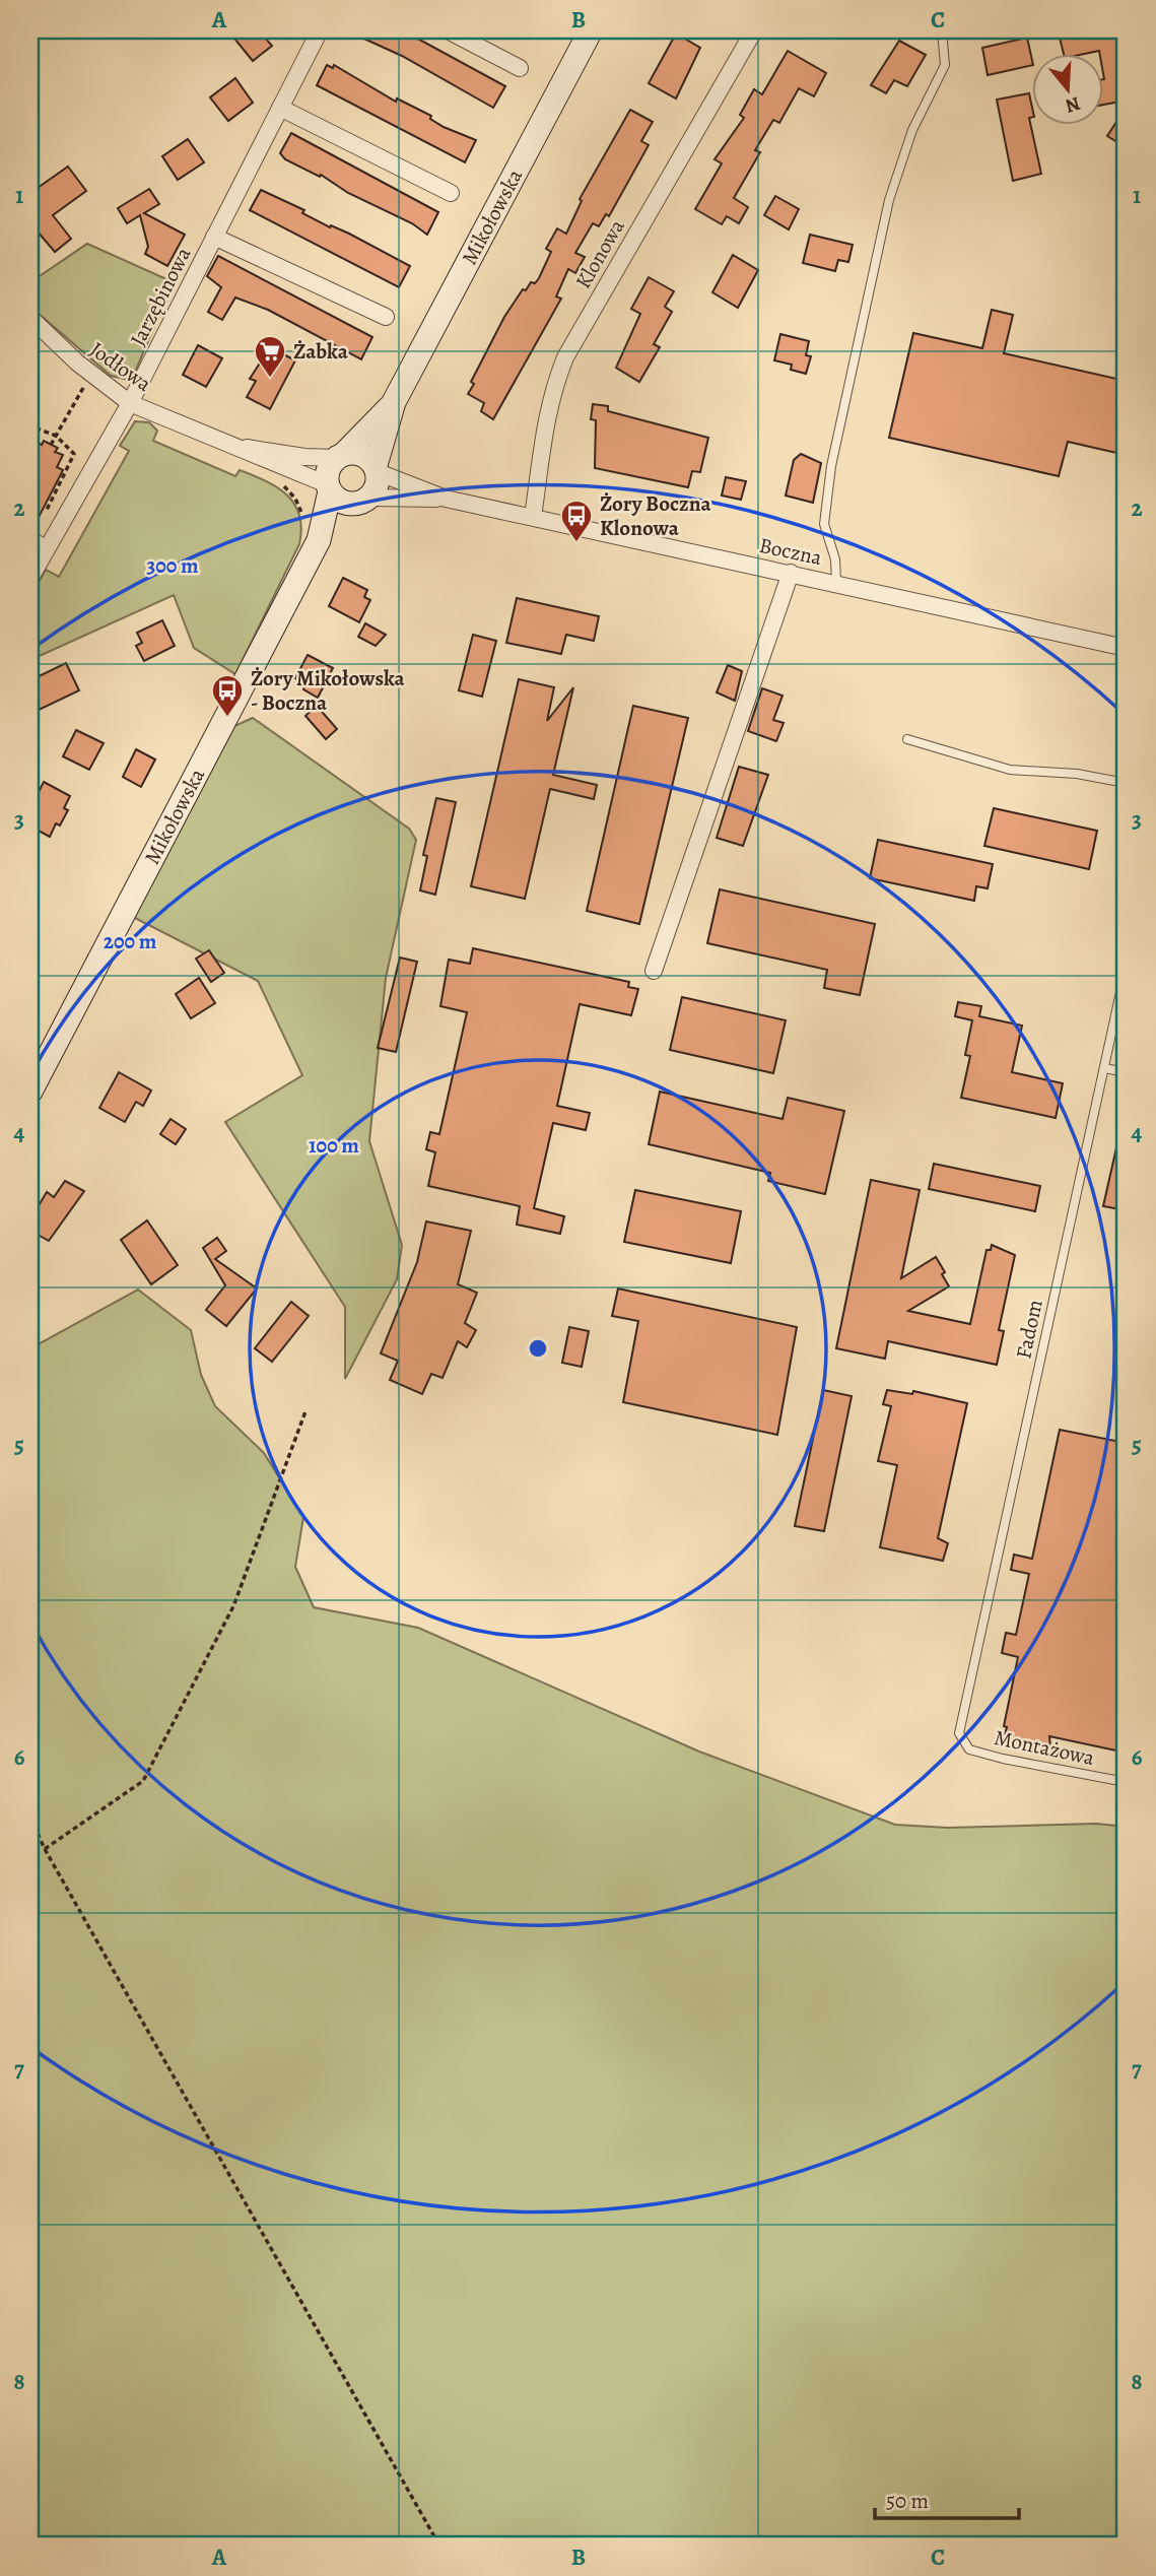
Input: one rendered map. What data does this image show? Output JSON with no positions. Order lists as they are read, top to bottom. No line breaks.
{"streets":{"street":["Mikołowska","Klonowa","Jarzębinowa","Jodłowa","Boczna"],"lane":["Fadom","Montażowa"]},"crossings":[["Mikołowska","Jodłowa"],["Mikołowska","Boczna"],["Klonowa","Boczna"],["Jarzębinowa","Jodłowa"],["Jodłowa","Boczna"],["Fadom","Montażowa"]],"places":{"supermarket":["Żabka"],"bus stop":["Żory Boczna Klonowa","Żory Mikołowska - Boczna"]},"scale_bar":"50 m","north":"bottom","grid":{"columns":["A","B","C"],"rows":["1","2","3","4","5","6","7","8"]},"rings":["300 m","200 m","100 m"]}
